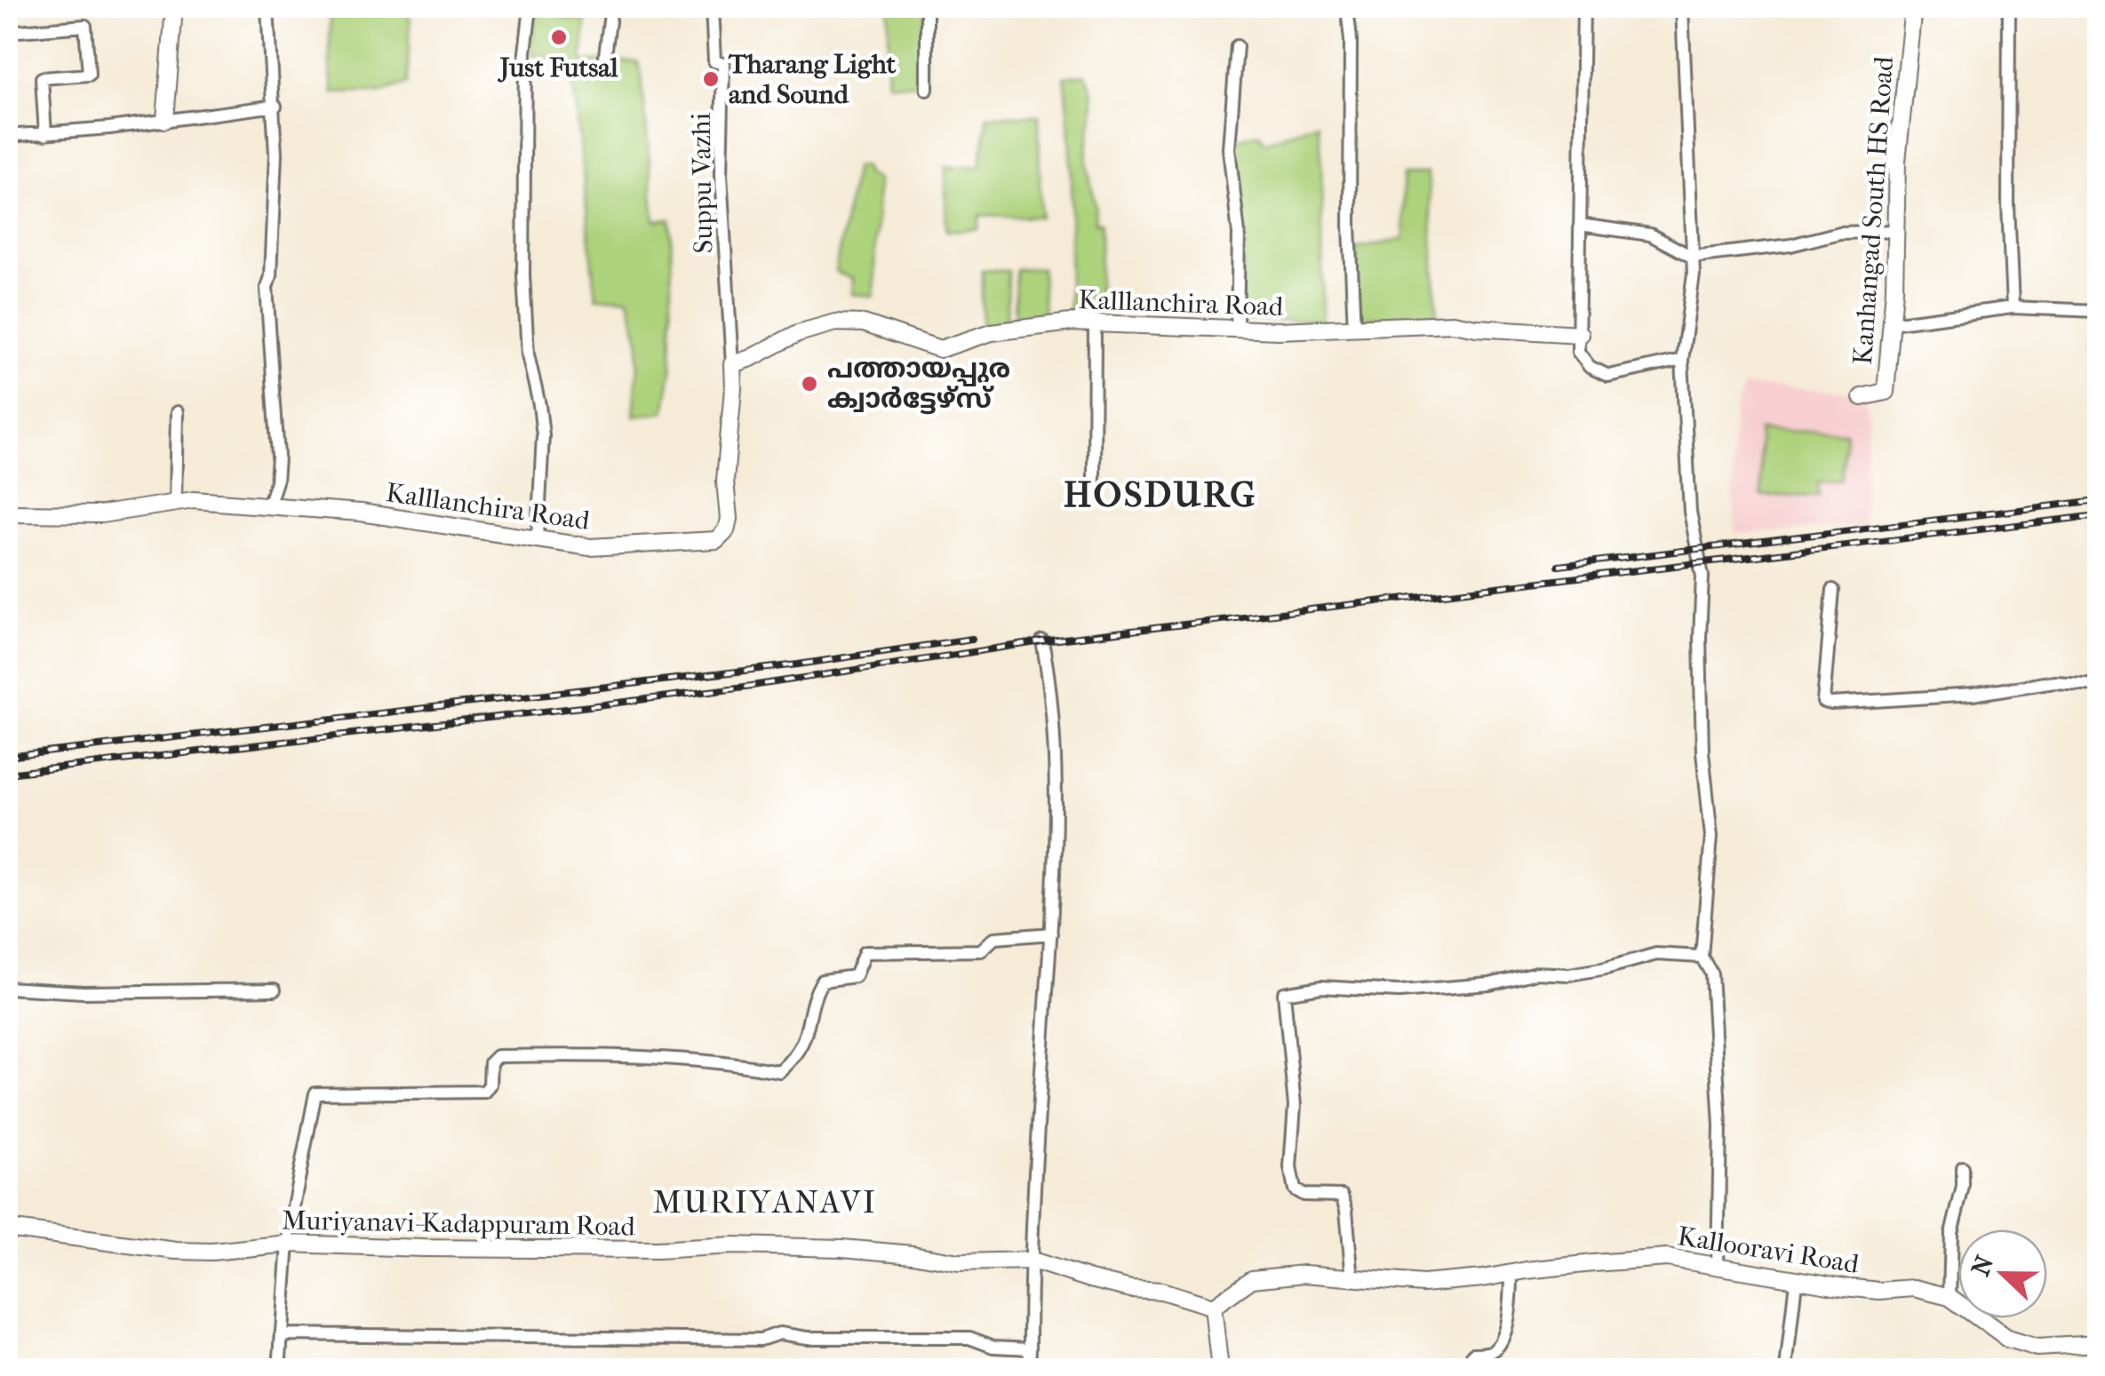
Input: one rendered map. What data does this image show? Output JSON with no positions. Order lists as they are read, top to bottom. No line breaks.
{"streets":{"street":["Suppu Vazhi","Kanhangad South HS Road","Kalllanchira Road","Muriyanavi-Kadappuram Road","Kallooravi Road"]},"crossings":[["Suppu Vazhi","Kalllanchira Road"],["Muriyanavi-Kadappuram Road","Kallooravi Road"]],"districts":["HOSDURG","MURIYANAVI"],"places":["Just Futsal","Tharang Light and Sound","പത്തായപ്പുര ക്വാർട്ടേഴ്സ്"],"north":"left"}
